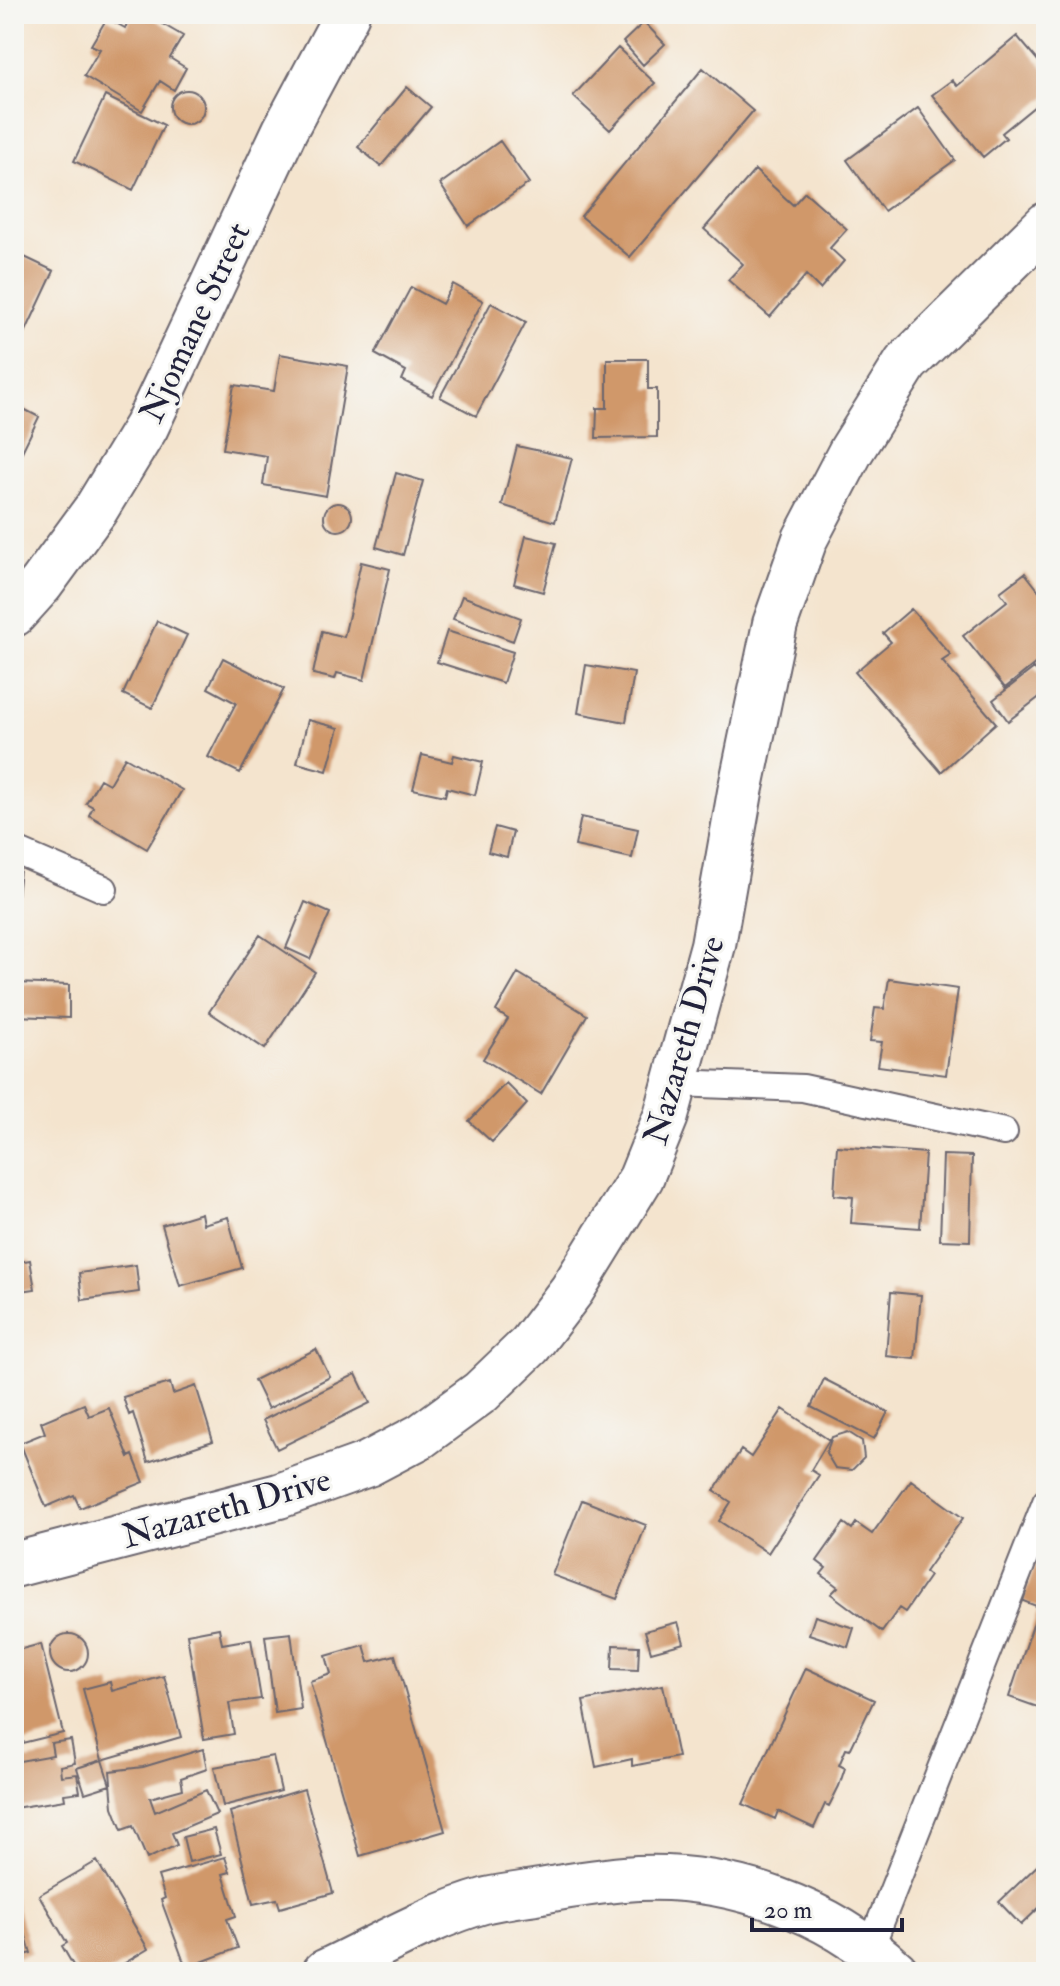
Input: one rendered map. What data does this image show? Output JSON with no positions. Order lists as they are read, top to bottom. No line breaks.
{"streets":{"street":["Njomane Street","Nazareth Drive"]},"scale_bar":"20 m"}
